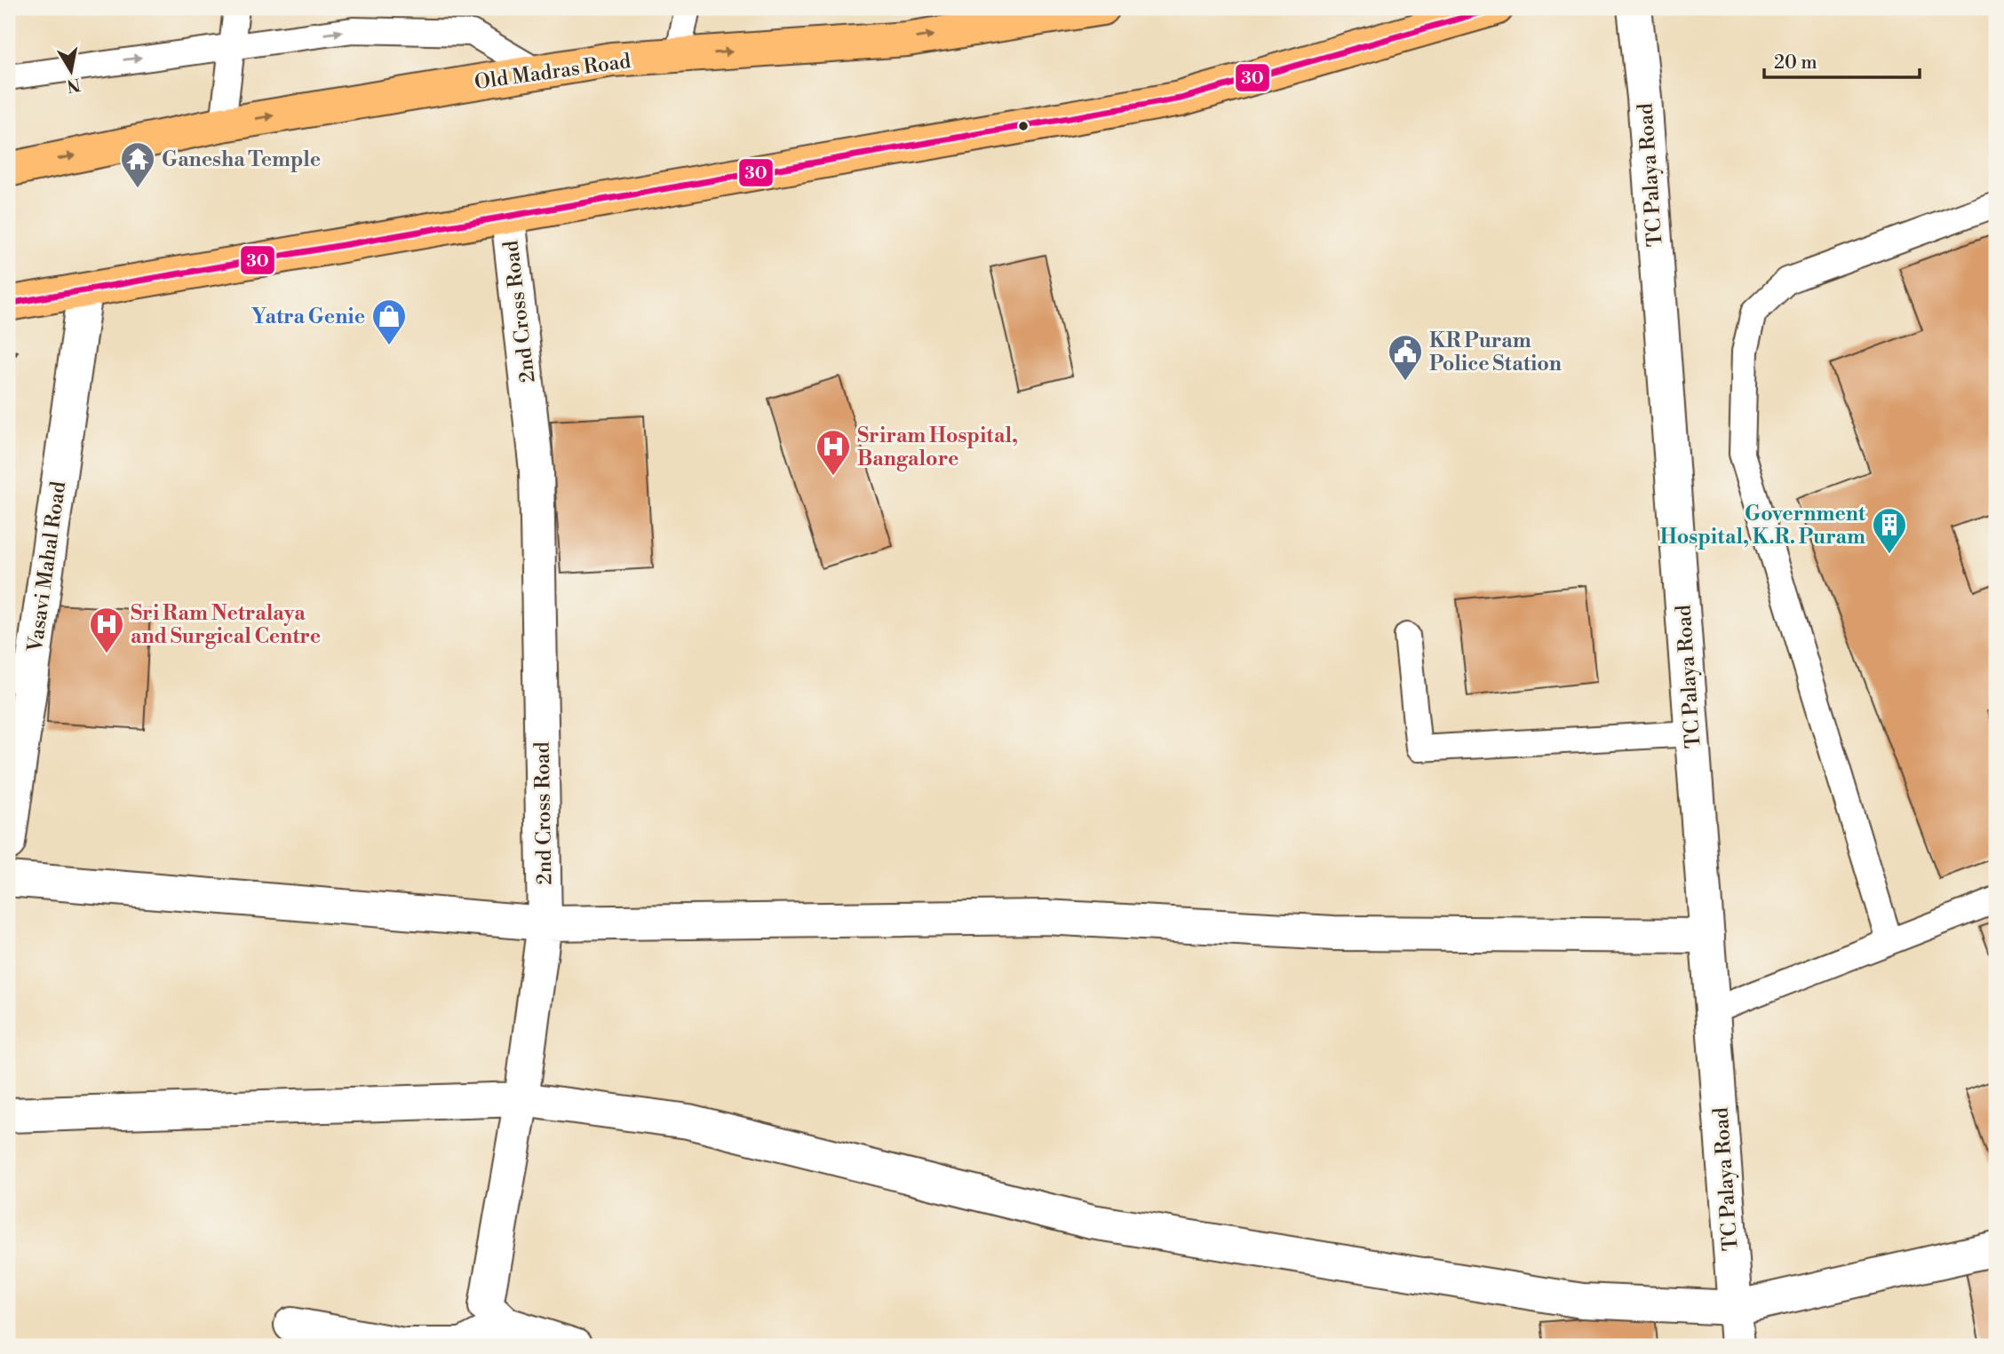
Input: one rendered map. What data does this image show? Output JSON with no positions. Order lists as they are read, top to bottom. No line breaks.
{"streets":{"highway":["Old Madras Road"],"street":["TC Palaya Road","2nd Cross Road","Vasavi Mahal Road"]},"places":{"temple":["Ganesha Temple"],"shop":["Yatra Genie"],"public building":["KR Puram Police Station"],"hospital":["Sriram Hospital, Bangalore","Sri Ram Netralaya and Surgical Centre"],"building":["Government Hospital, K.R. Puram"]},"lines":["transit line 30"],"scale_bar":"20 m","north":"bottom"}
